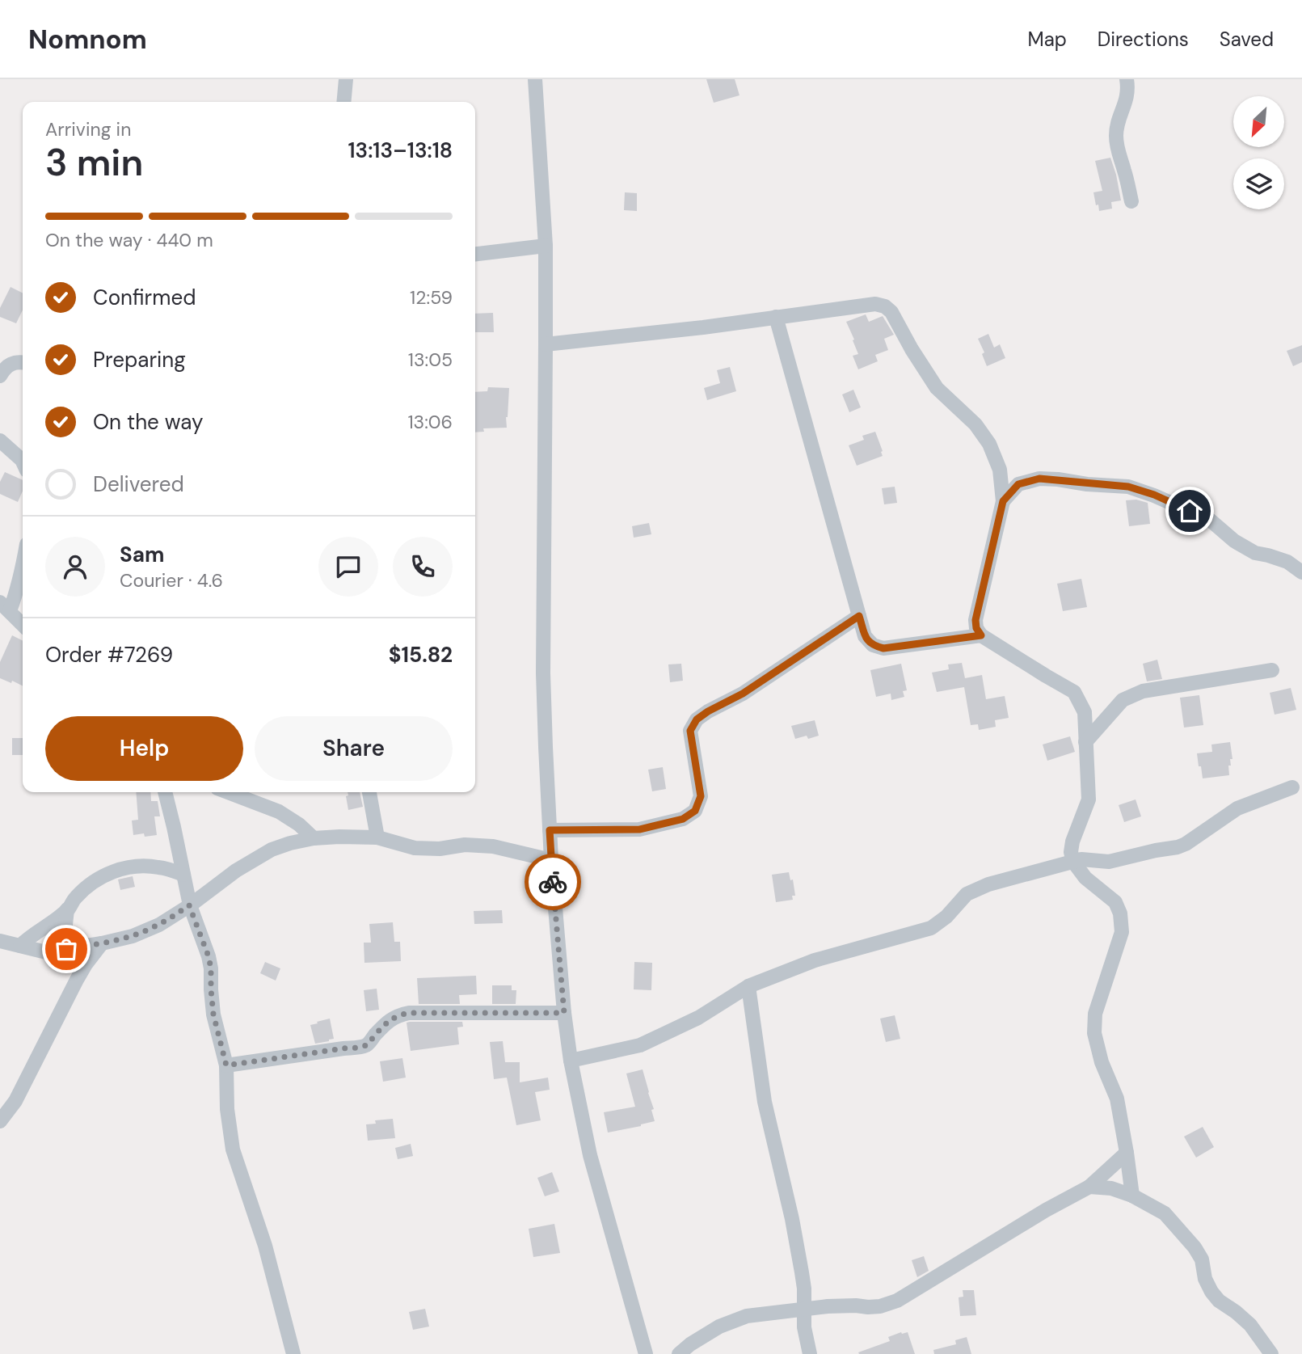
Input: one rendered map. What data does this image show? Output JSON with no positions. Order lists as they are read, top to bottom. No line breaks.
{"north":"bottom left","page":{"header":"Nomnom","nav":["Map","Directions","Saved"],"heading":["3 min","Arriving in","13:13–13:18"],"panel":["Sam","Courier · 4.6","Order #7269","$15.82"],"bar":"On the way · 440 m","list":[["Confirmed","12:59"],["Preparing","13:05"],["On the way","13:06"],"Delivered"],"buttons":["Help","Share"]}}
